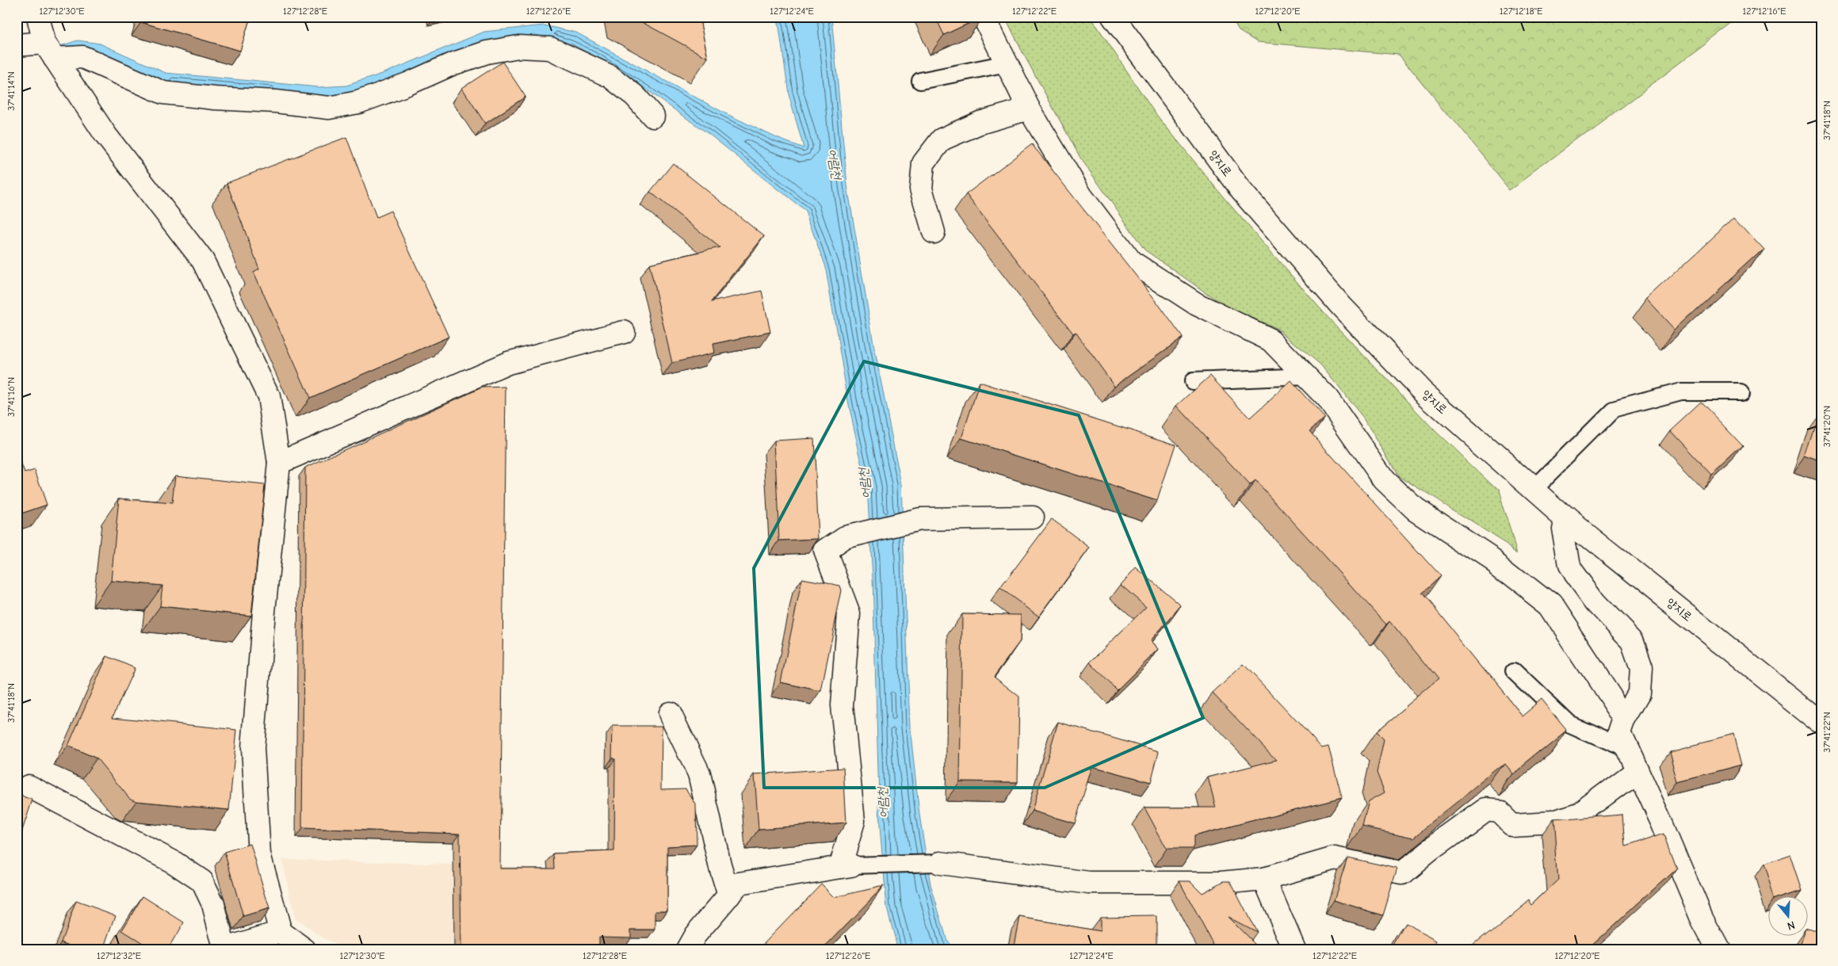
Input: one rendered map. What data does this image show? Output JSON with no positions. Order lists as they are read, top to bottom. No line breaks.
{"streets":{"street":["양지로"]},"water":["어람천"],"north":"bottom","coordinates":["127°12'30\"E","127°12'28\"E","127°12'26\"E","127°12'24\"E","127°12'22\"E","127°12'20\"E","127°12'18\"E","127°12'16\"E","37°41'14\"N","37°41'18\"N","37°41'16\"N","37°41'20\"N","37°41'22\"N","127°12'32\"E"]}
